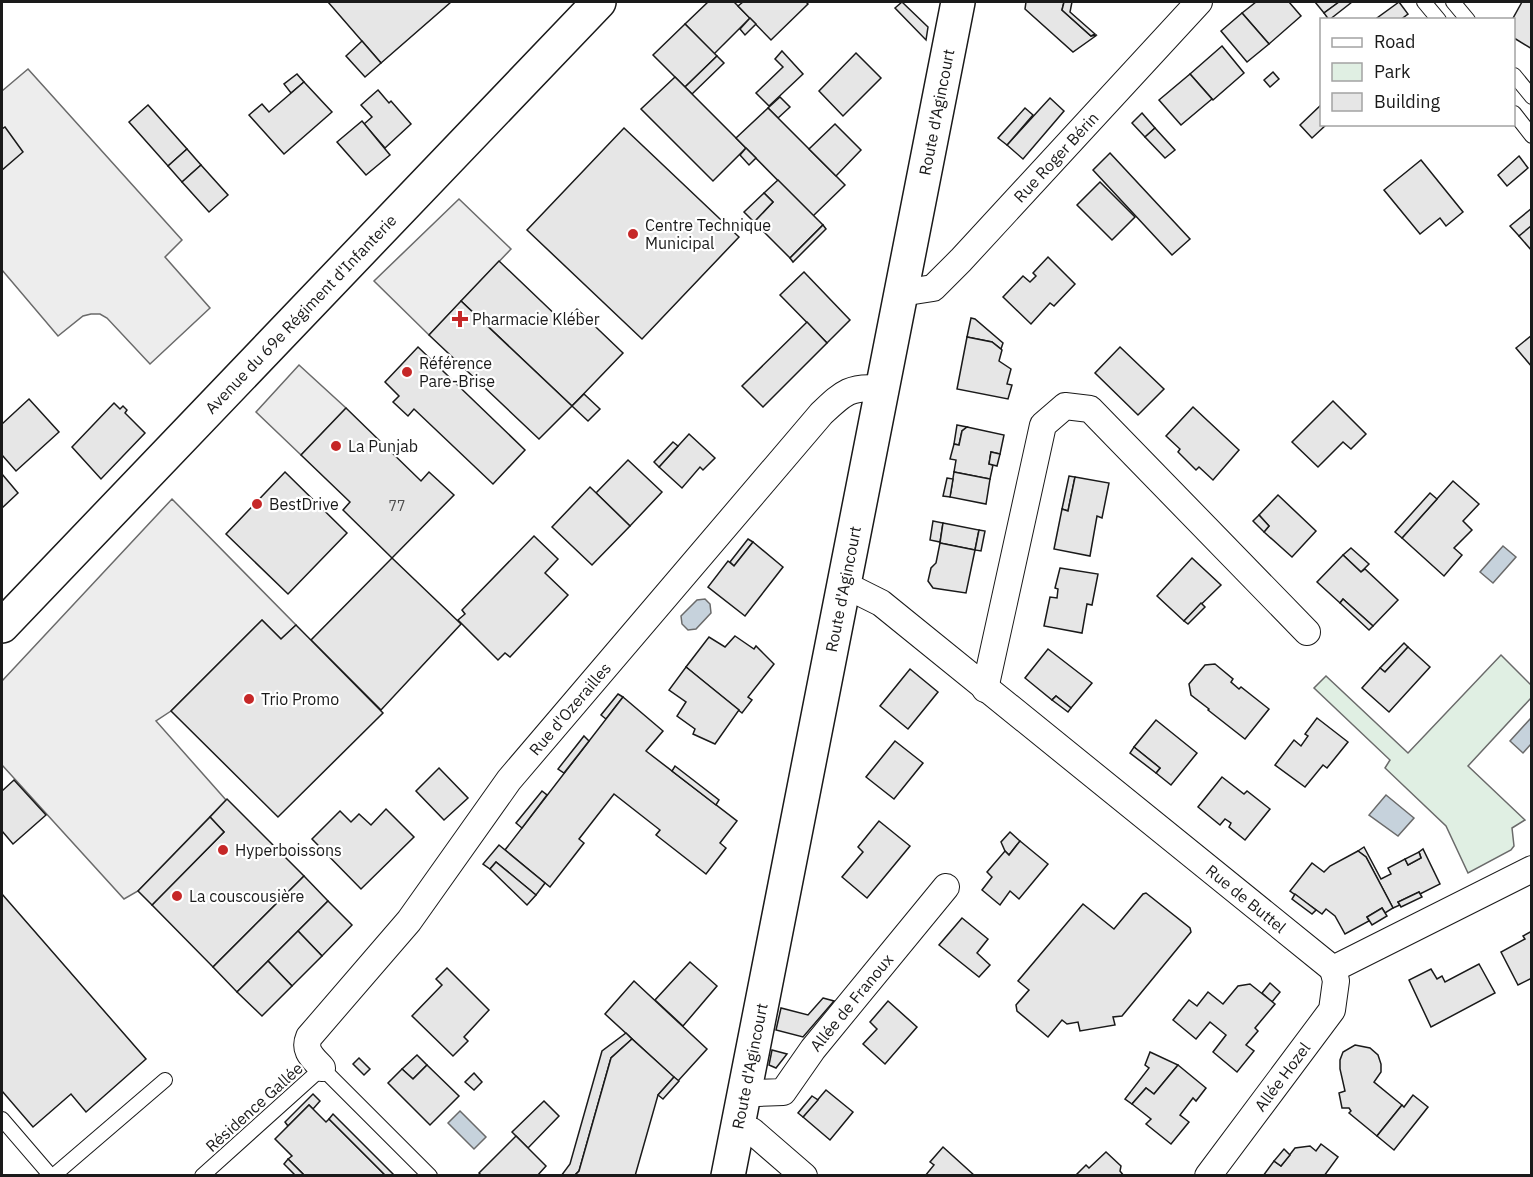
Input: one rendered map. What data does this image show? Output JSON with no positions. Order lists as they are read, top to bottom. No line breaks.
{"streets":{"street":["Route d'Agincourt","Rue Roger Bérin","Avenue du 69e Régiment d'Infanterie","Rue d'Ozerailles","Rue de Buttel","Allée de Franoux","Allée Hozel"],"lane":["Résidence Gallée"]},"crossings":[["Route d'Agincourt","Rue Roger Bérin"],["Route d'Agincourt","Rue d'Ozerailles"],["Route d'Agincourt","Rue de Buttel"],["Route d'Agincourt","Allée de Franoux"],["Rue d'Ozerailles","Résidence Gallée"],["Rue de Buttel","Allée Hozel"]],"places":{"other":["Centre Technique Municipal","Référence Pare-Brise","La Punjab","BestDrive","Trio Promo","Hyperboissons","La couscousière"],"health":["Pharmacie Kléber"]},"house_numbers":["77"],"legend":["Road","Park","Building"]}
